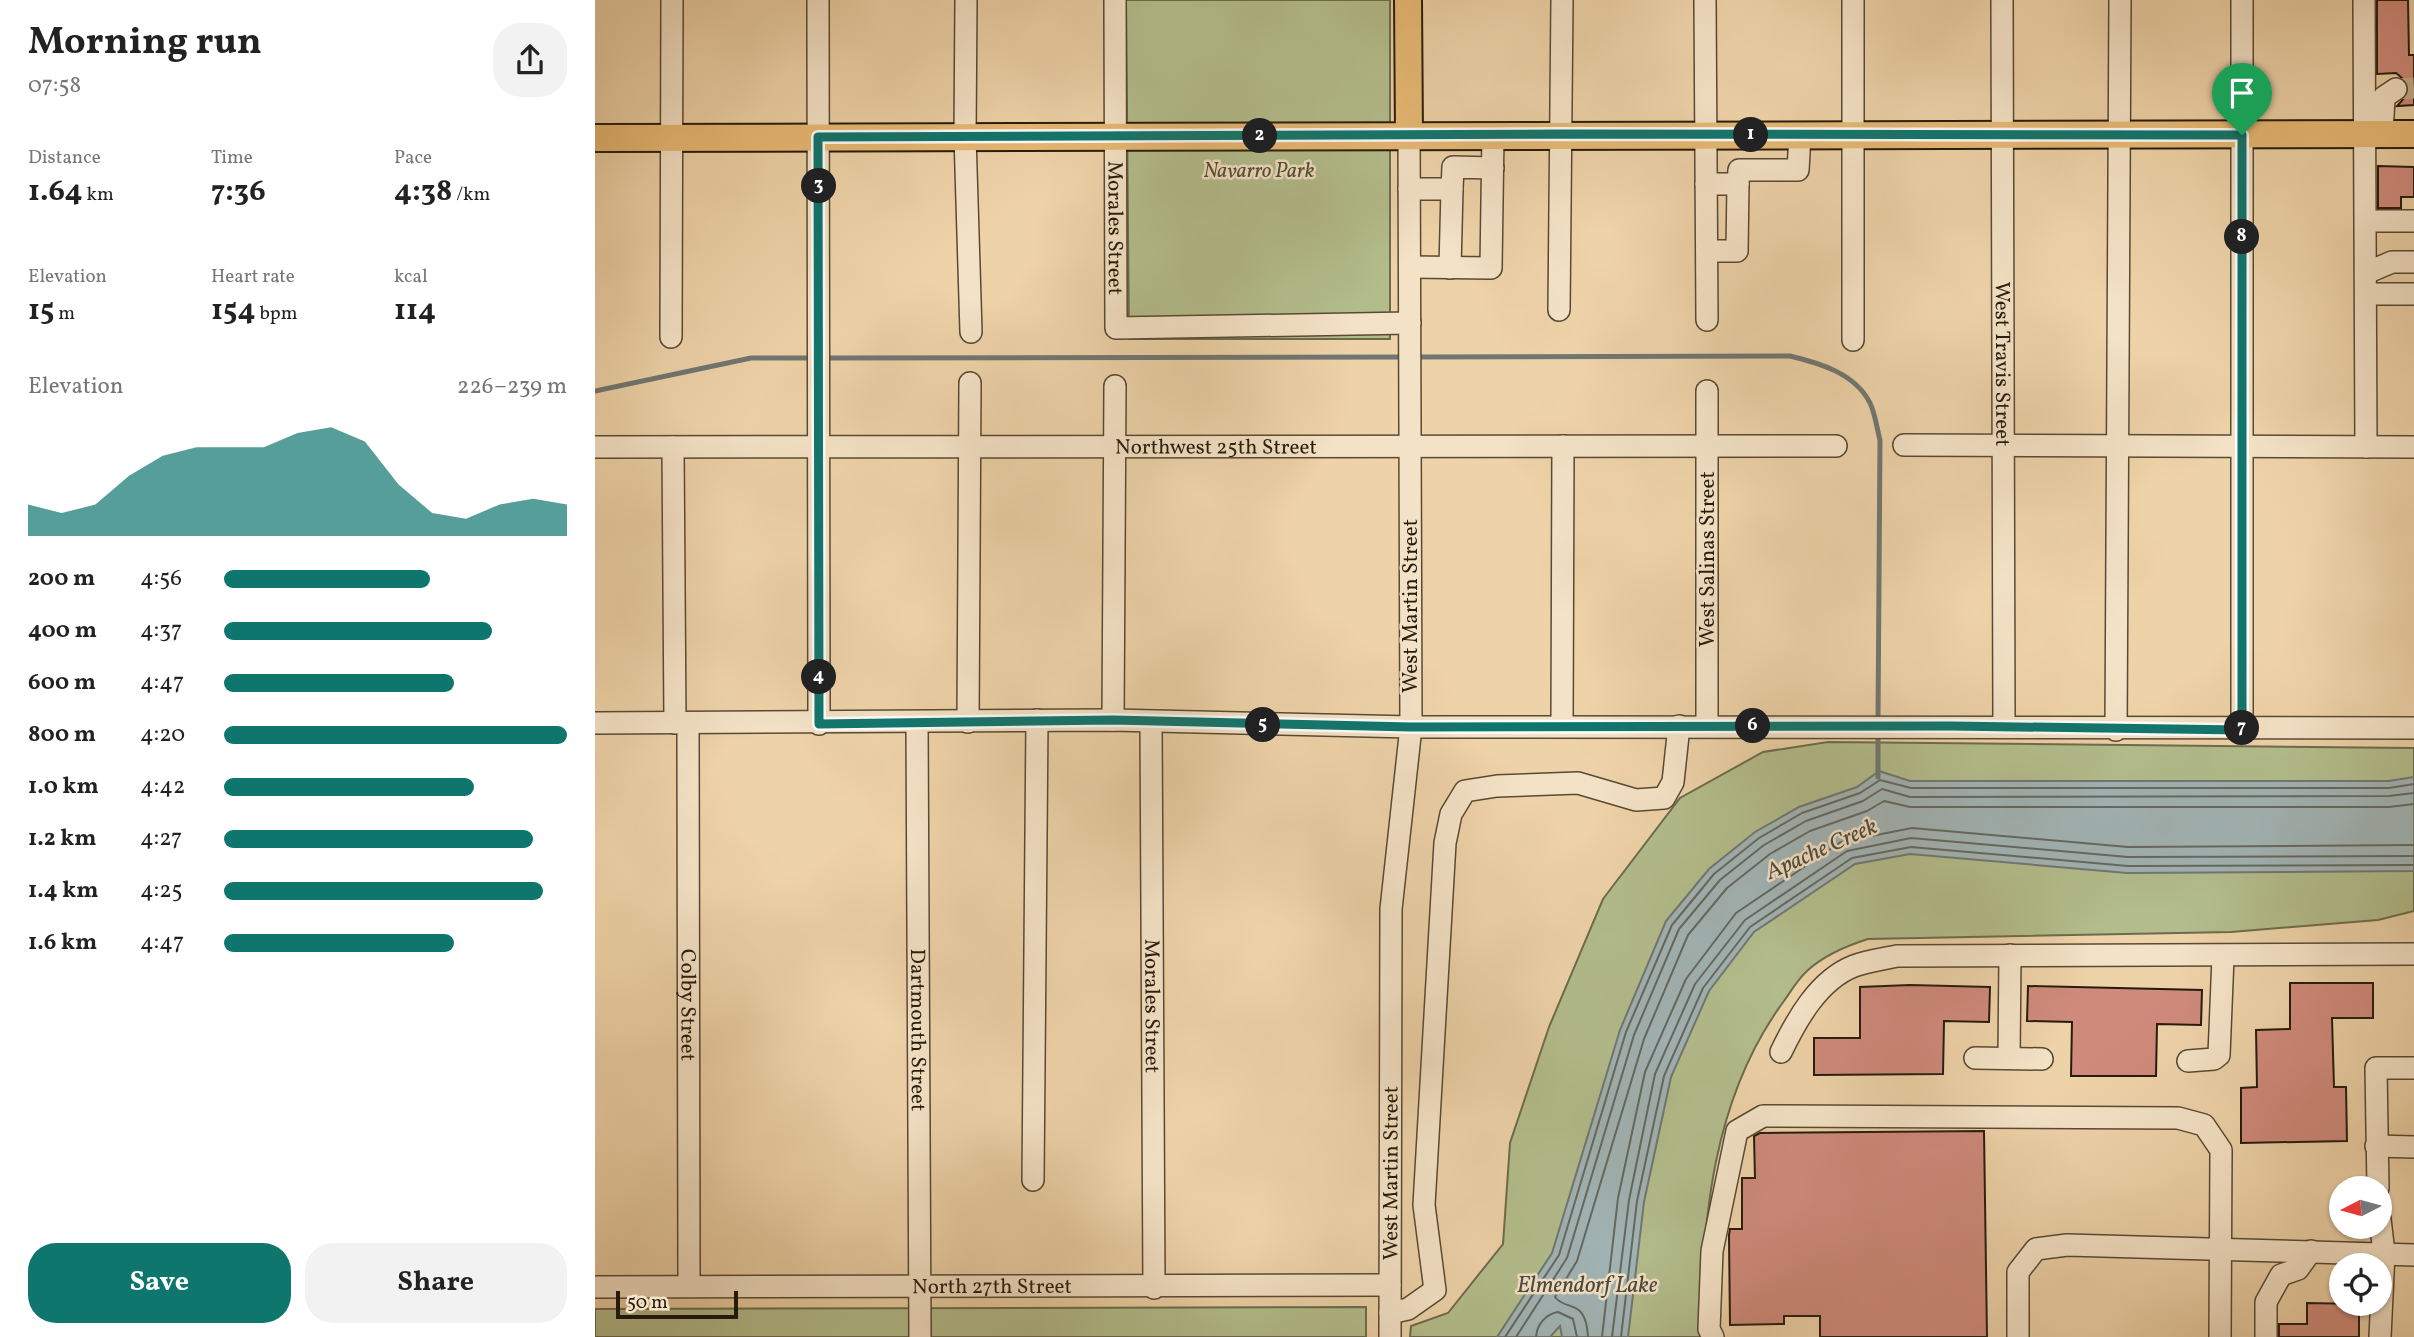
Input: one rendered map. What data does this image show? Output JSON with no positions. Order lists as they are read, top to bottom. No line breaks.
{"streets":{"main road":["West Martin Street"],"street":["Morales Street","West Travis Street","Northwest 25th Street","West Salinas Street","Colby Street","Dartmouth Street","North 27th Street"]},"crossings":[["Morales Street","West Martin Street"],["Morales Street","North 27th Street"],["Northwest 25th Street","West Salinas Street"],["Northwest 25th Street","West Martin Street"],["Northwest 25th Street","Colby Street"],["West Martin Street","North 27th Street"],["Colby Street","North 27th Street"],["Dartmouth Street","North 27th Street"]],"water":["Apache Creek","Elmendorf Lake"],"parks":["Navarro Park"],"scale_bar":"50 m","north":"left","page":{"heading":["Morning run","07:58"],"pins":["1","2","3","8","4","5","6","7"],"stats":[["Distance","1.64 km"],["Time","7:36"],["Pace","4:38 /km"],["Elevation","15 m"],["Heart rate","154 bpm"],["kcal","114"]],"chart":["Elevation","226–239 m"],"list":[{"name":"200 m","note":"4:56"},{"name":"400 m","note":"4:37"},{"name":"600 m","note":"4:47"},{"name":"800 m","note":"4:20"},{"name":"1.0 km","note":"4:42"},{"name":"1.2 km","note":"4:27"},{"name":"1.4 km","note":"4:25"},{"name":"1.6 km","note":"4:47"}],"buttons":["Save","Share"],"scale":"50 m"}}
